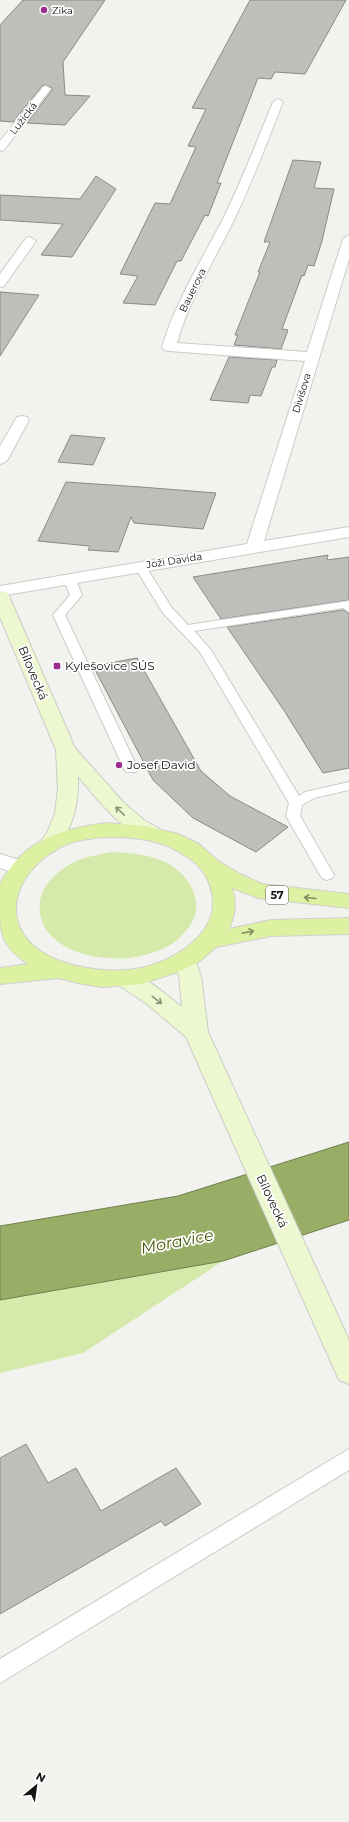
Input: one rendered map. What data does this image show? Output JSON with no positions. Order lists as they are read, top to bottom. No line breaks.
{"streets":{"main road":["Bílovecká","57"],"street":["Lužická","Bauerova","Divišova","Joži Davida"]},"crossings":[["Bauerova","Divišova"],["Divišova","Joži Davida"],["Bílovecká","57"]],"water":["Moravice"],"places":{"other":["Zika","Josef David"],"transit":["Kylešovice SÚS"]},"north":"top right"}
